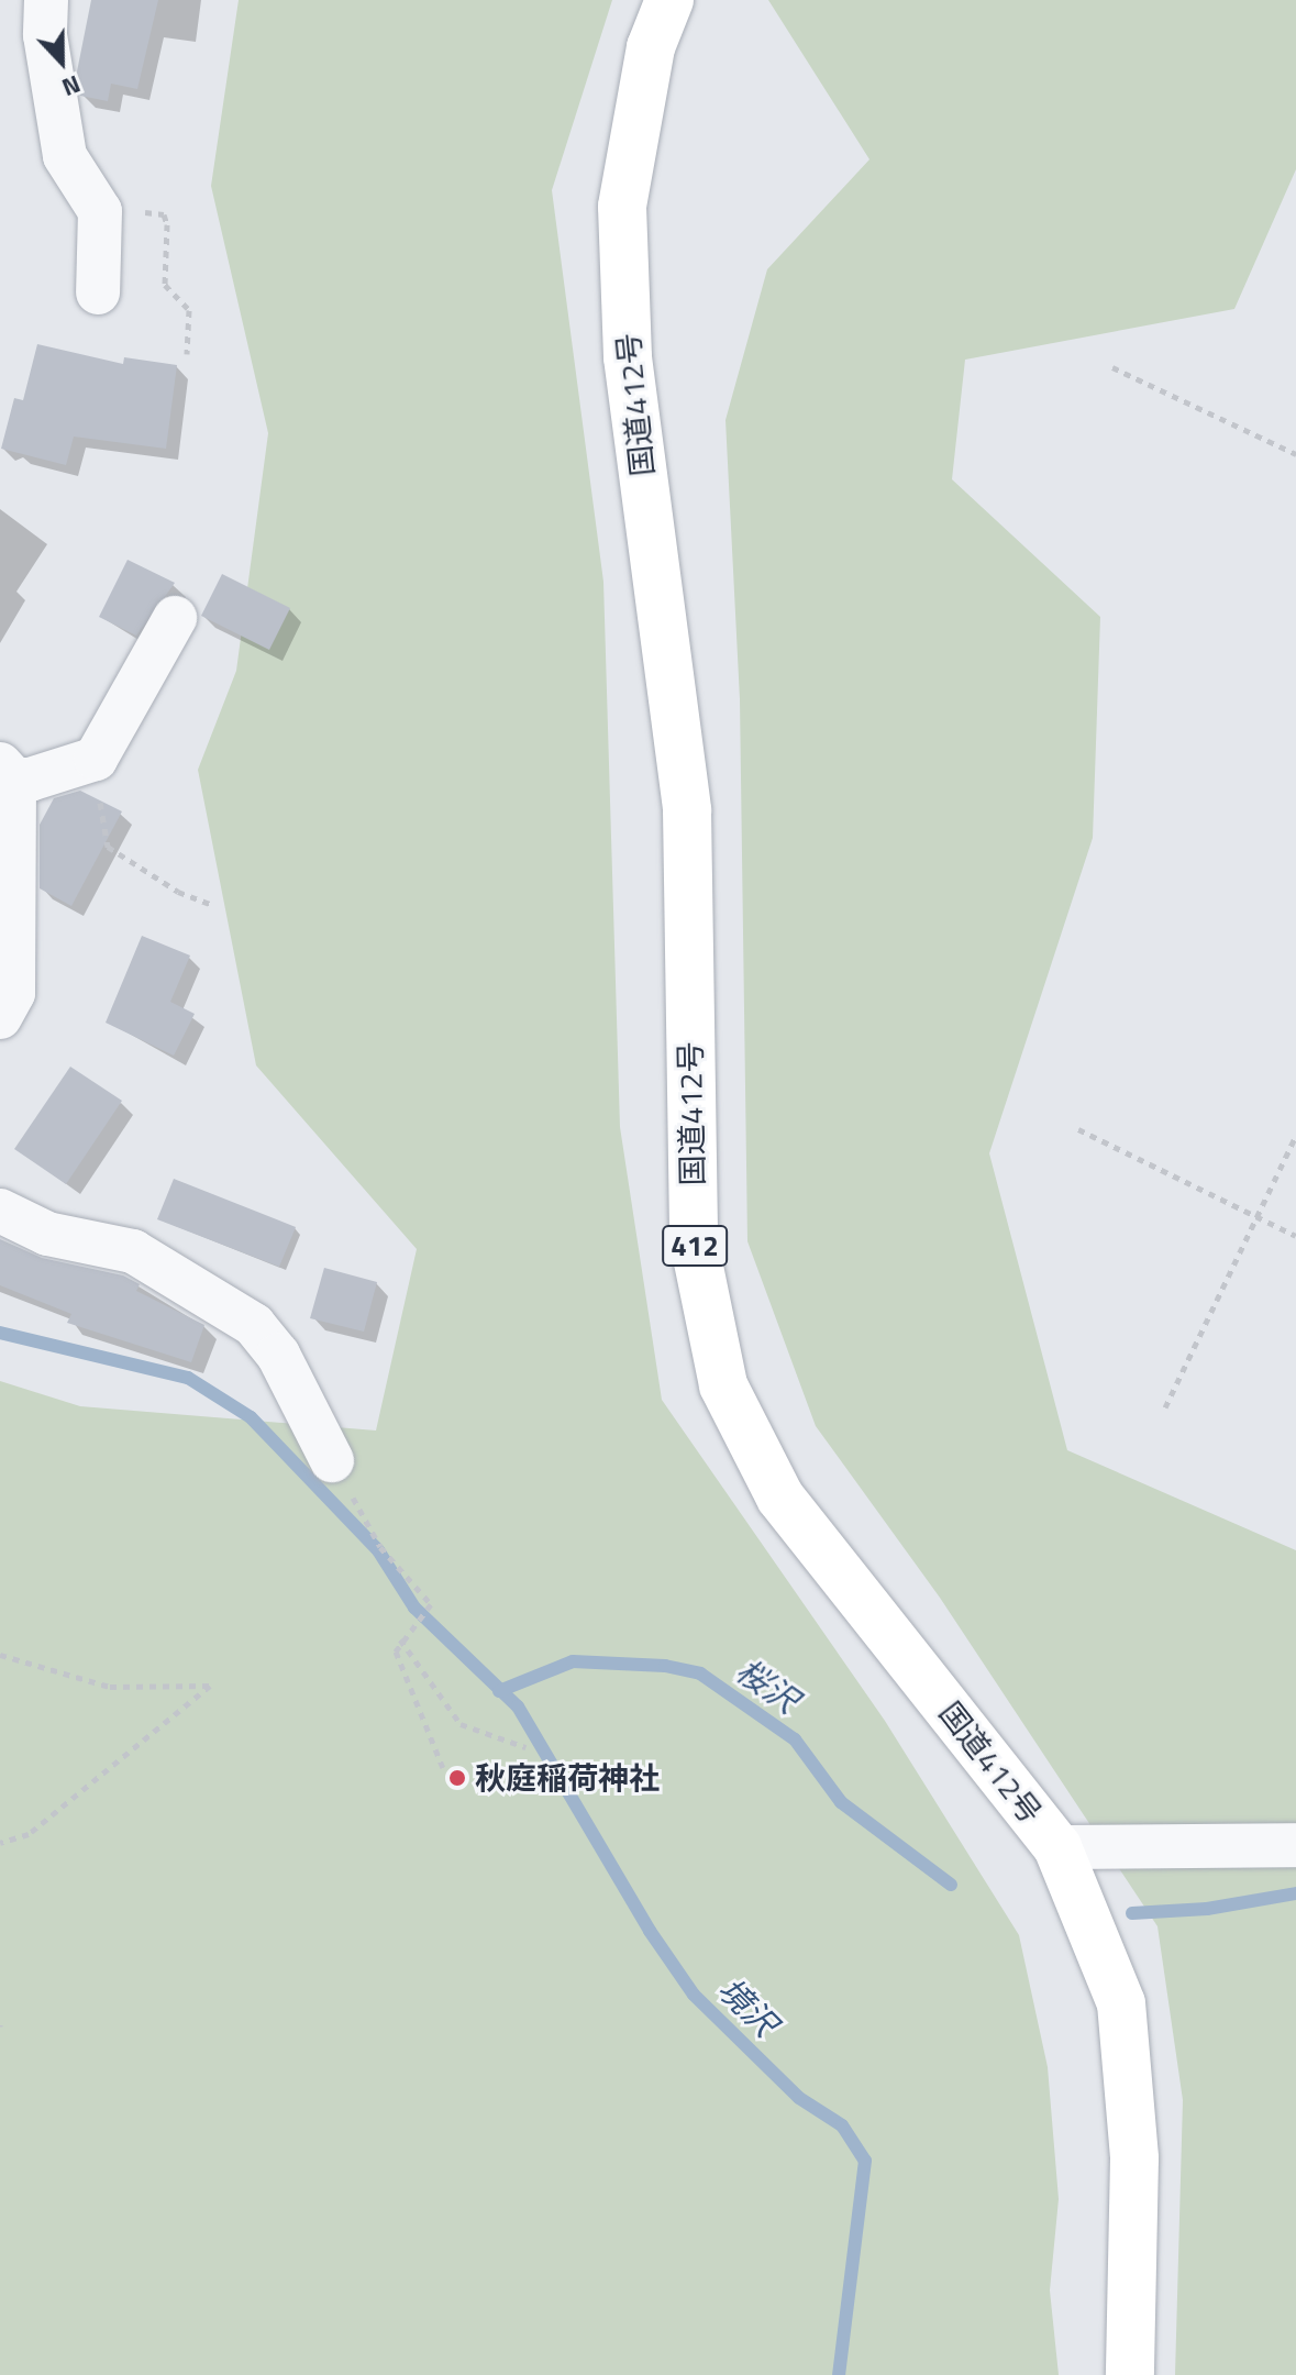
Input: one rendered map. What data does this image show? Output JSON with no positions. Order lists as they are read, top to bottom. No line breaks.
{"streets":{"highway":["国道412号","412"]},"water":["桜沢","境沢"],"places":["秋庭稲荷神社"],"north":"bottom"}
